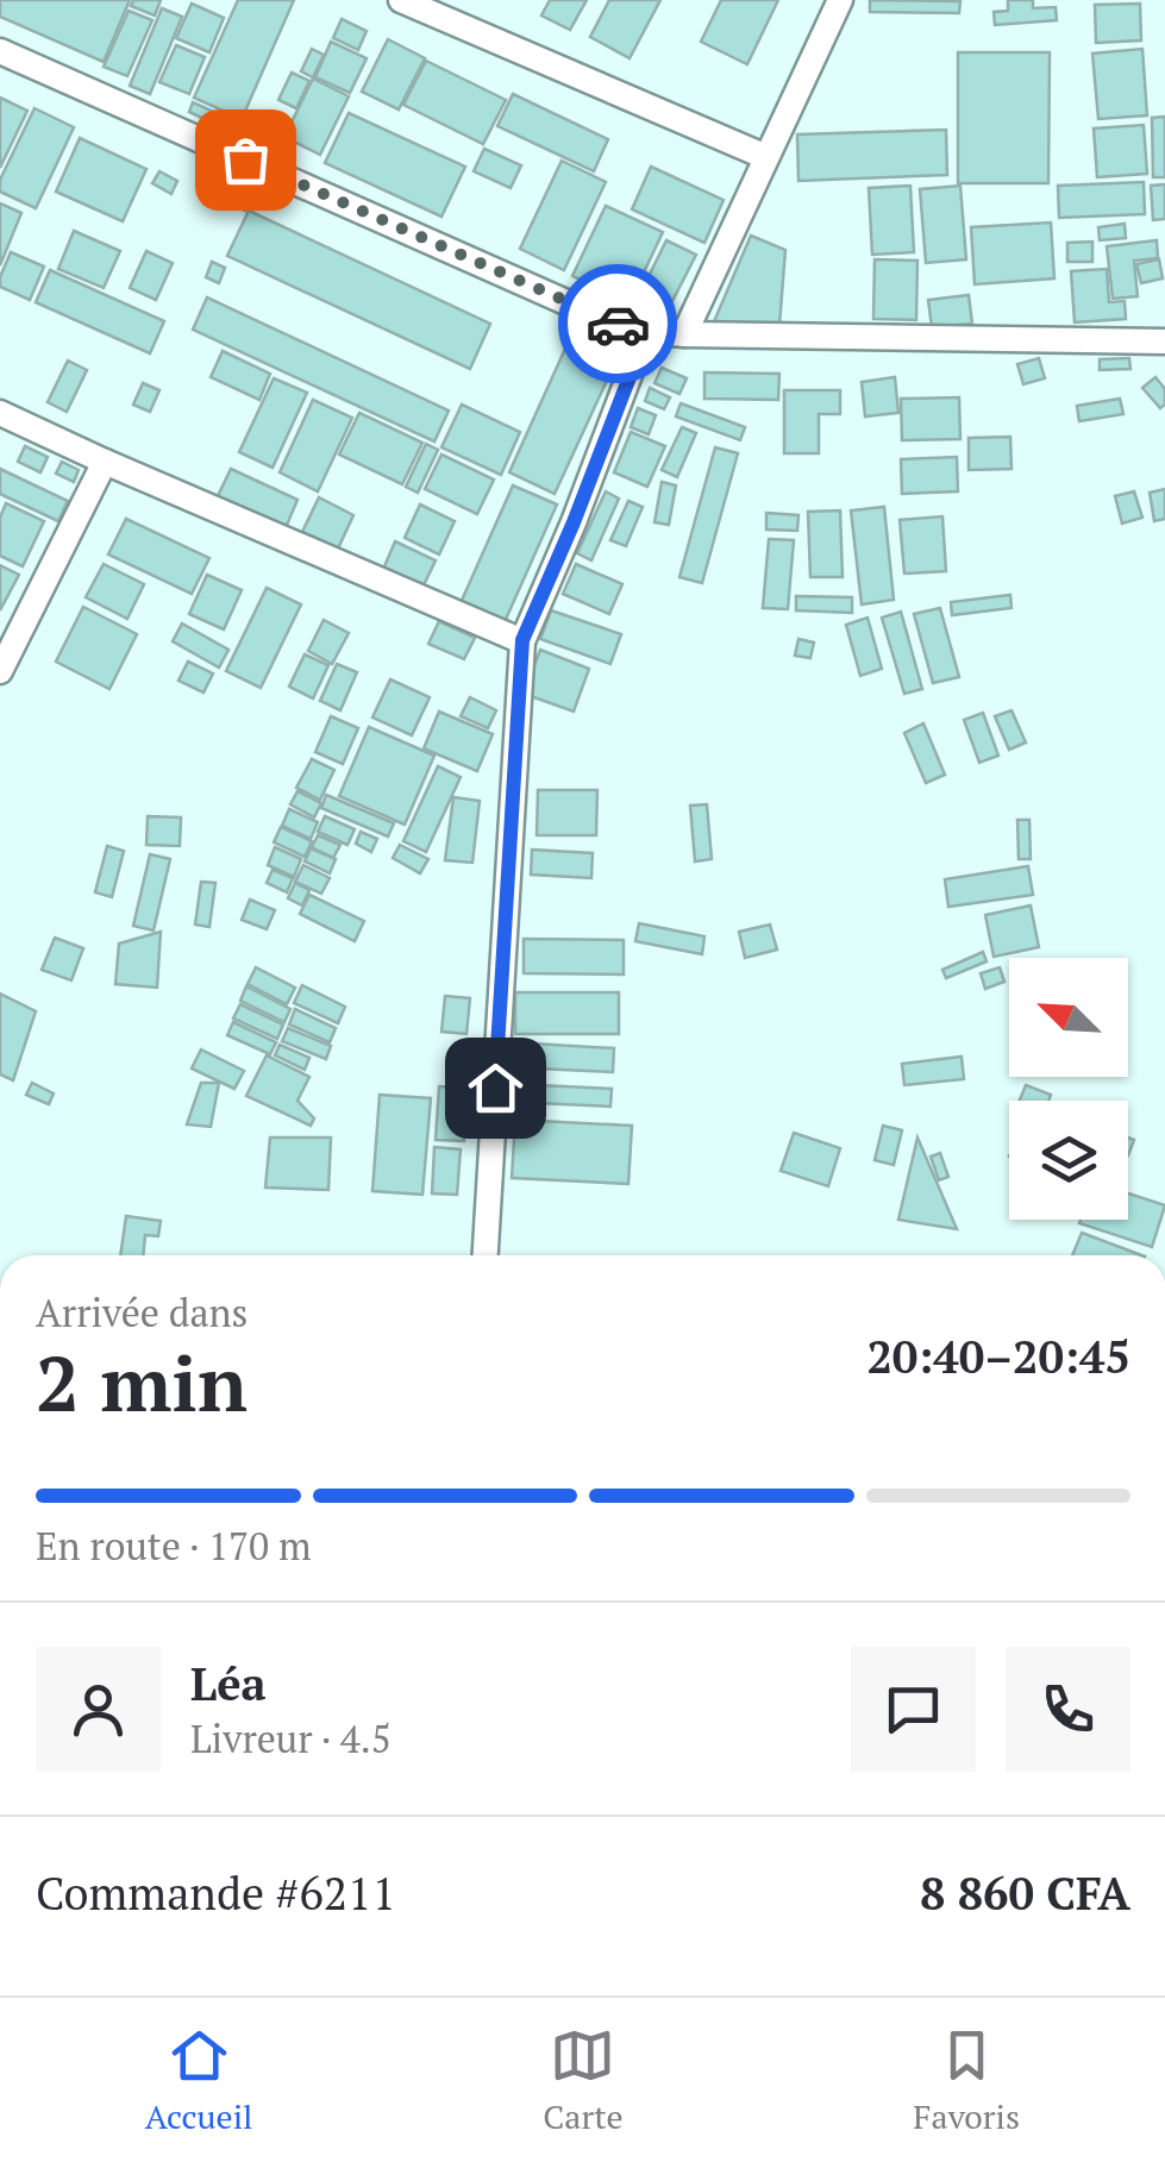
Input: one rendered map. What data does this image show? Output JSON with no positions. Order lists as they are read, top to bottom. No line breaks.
{"north":"top left","page":{"heading":["2 min","Arrivée dans","20:40–20:45"],"panel":["Léa","Livreur · 4.5","Commande #6211","8 860 CFA"],"bar":"En route · 170 m","tabs":["Accueil","Carte","Favoris"]}}
